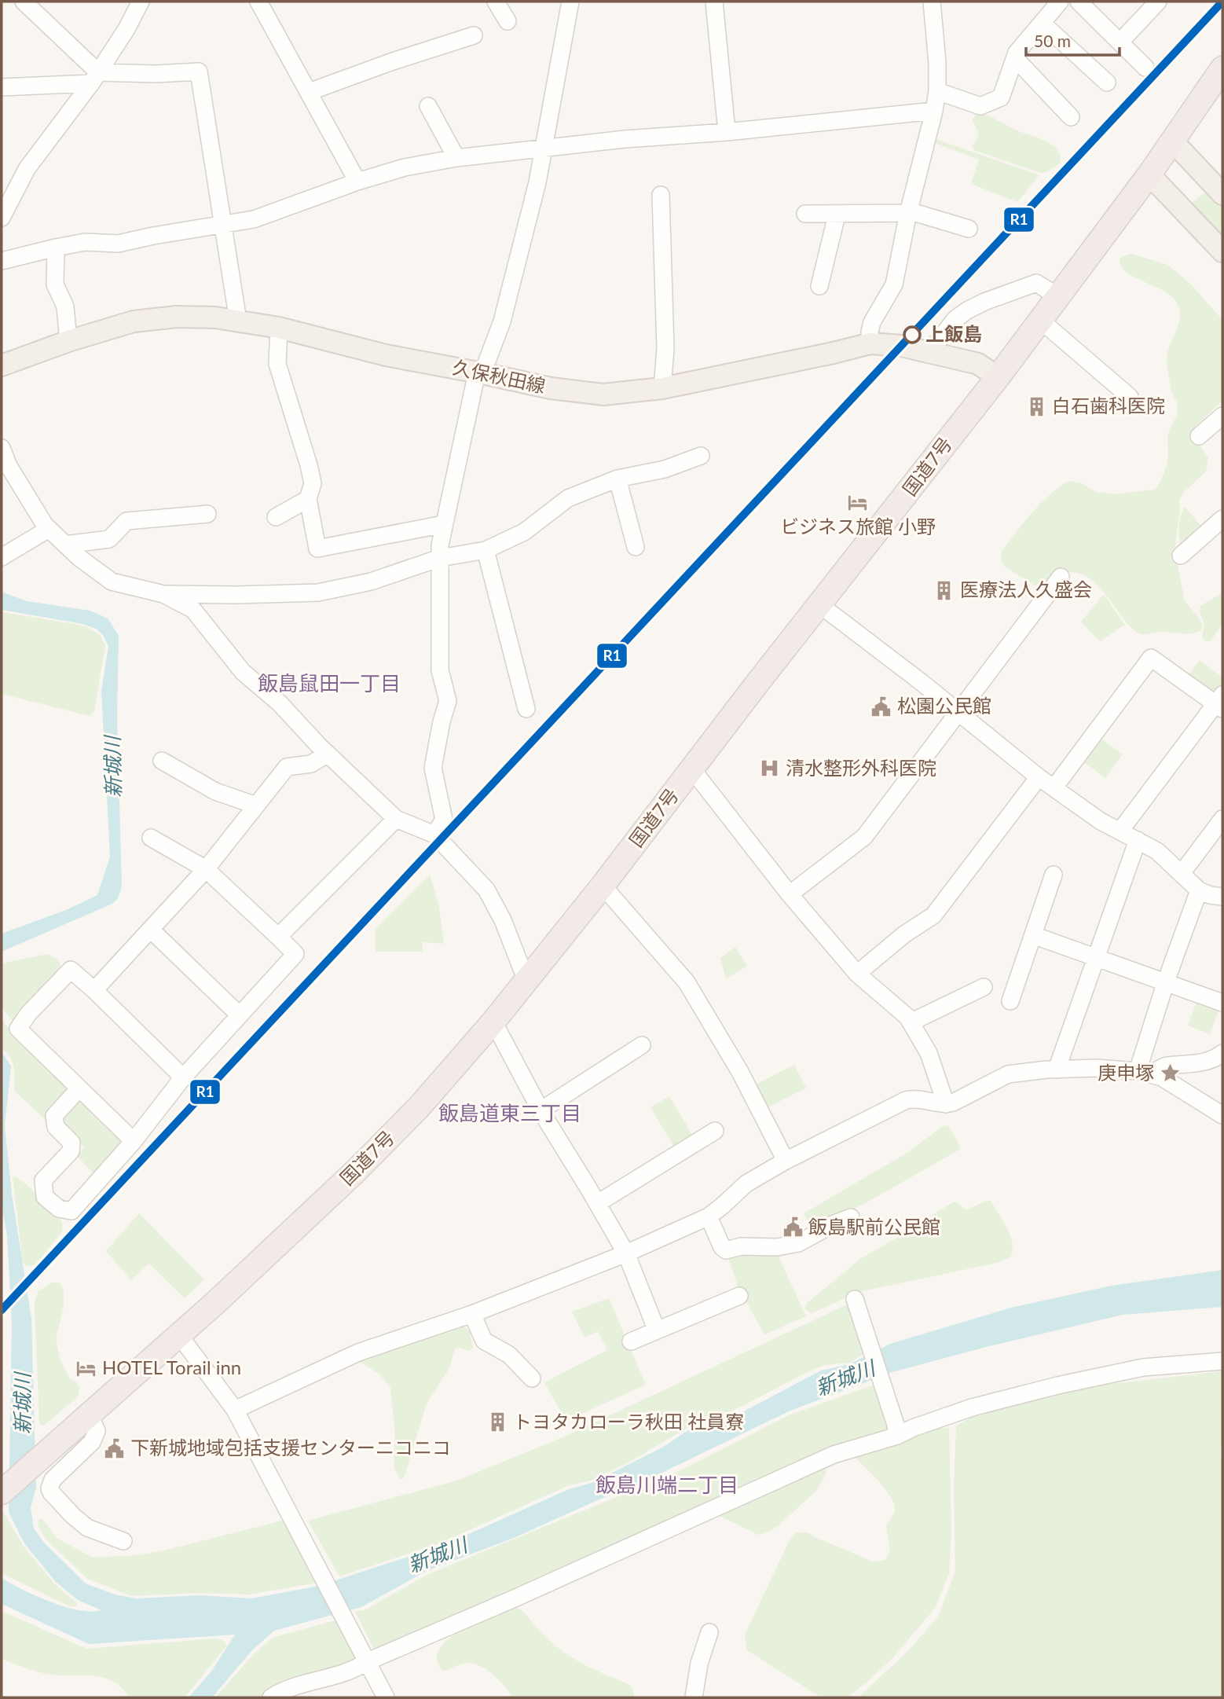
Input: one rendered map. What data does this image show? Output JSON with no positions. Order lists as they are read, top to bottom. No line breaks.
{"streets":{"highway":["国道7号"],"main road":["久保秋田線"]},"crossings":[["久保秋田線","国道7号"]],"districts":["飯島鼠田一丁目","飯島道東三丁目","飯島川端二丁目"],"water":["新城川"],"places":{"other":["上飯島"],"building":["白石歯科医院","医療法人久盛会","トヨタカローラ秋田 社員寮"],"hotel":["ビジネス旅館 小野","HOTEL Torail inn"],"public building":["松園公民館","飯島駅前公民館","下新城地域包括支援センターニコニコ"],"hospital":["清水整形外科医院"],"place":["庚申塚"]},"lines":["transit line R1"],"scale_bar":"50 m"}
